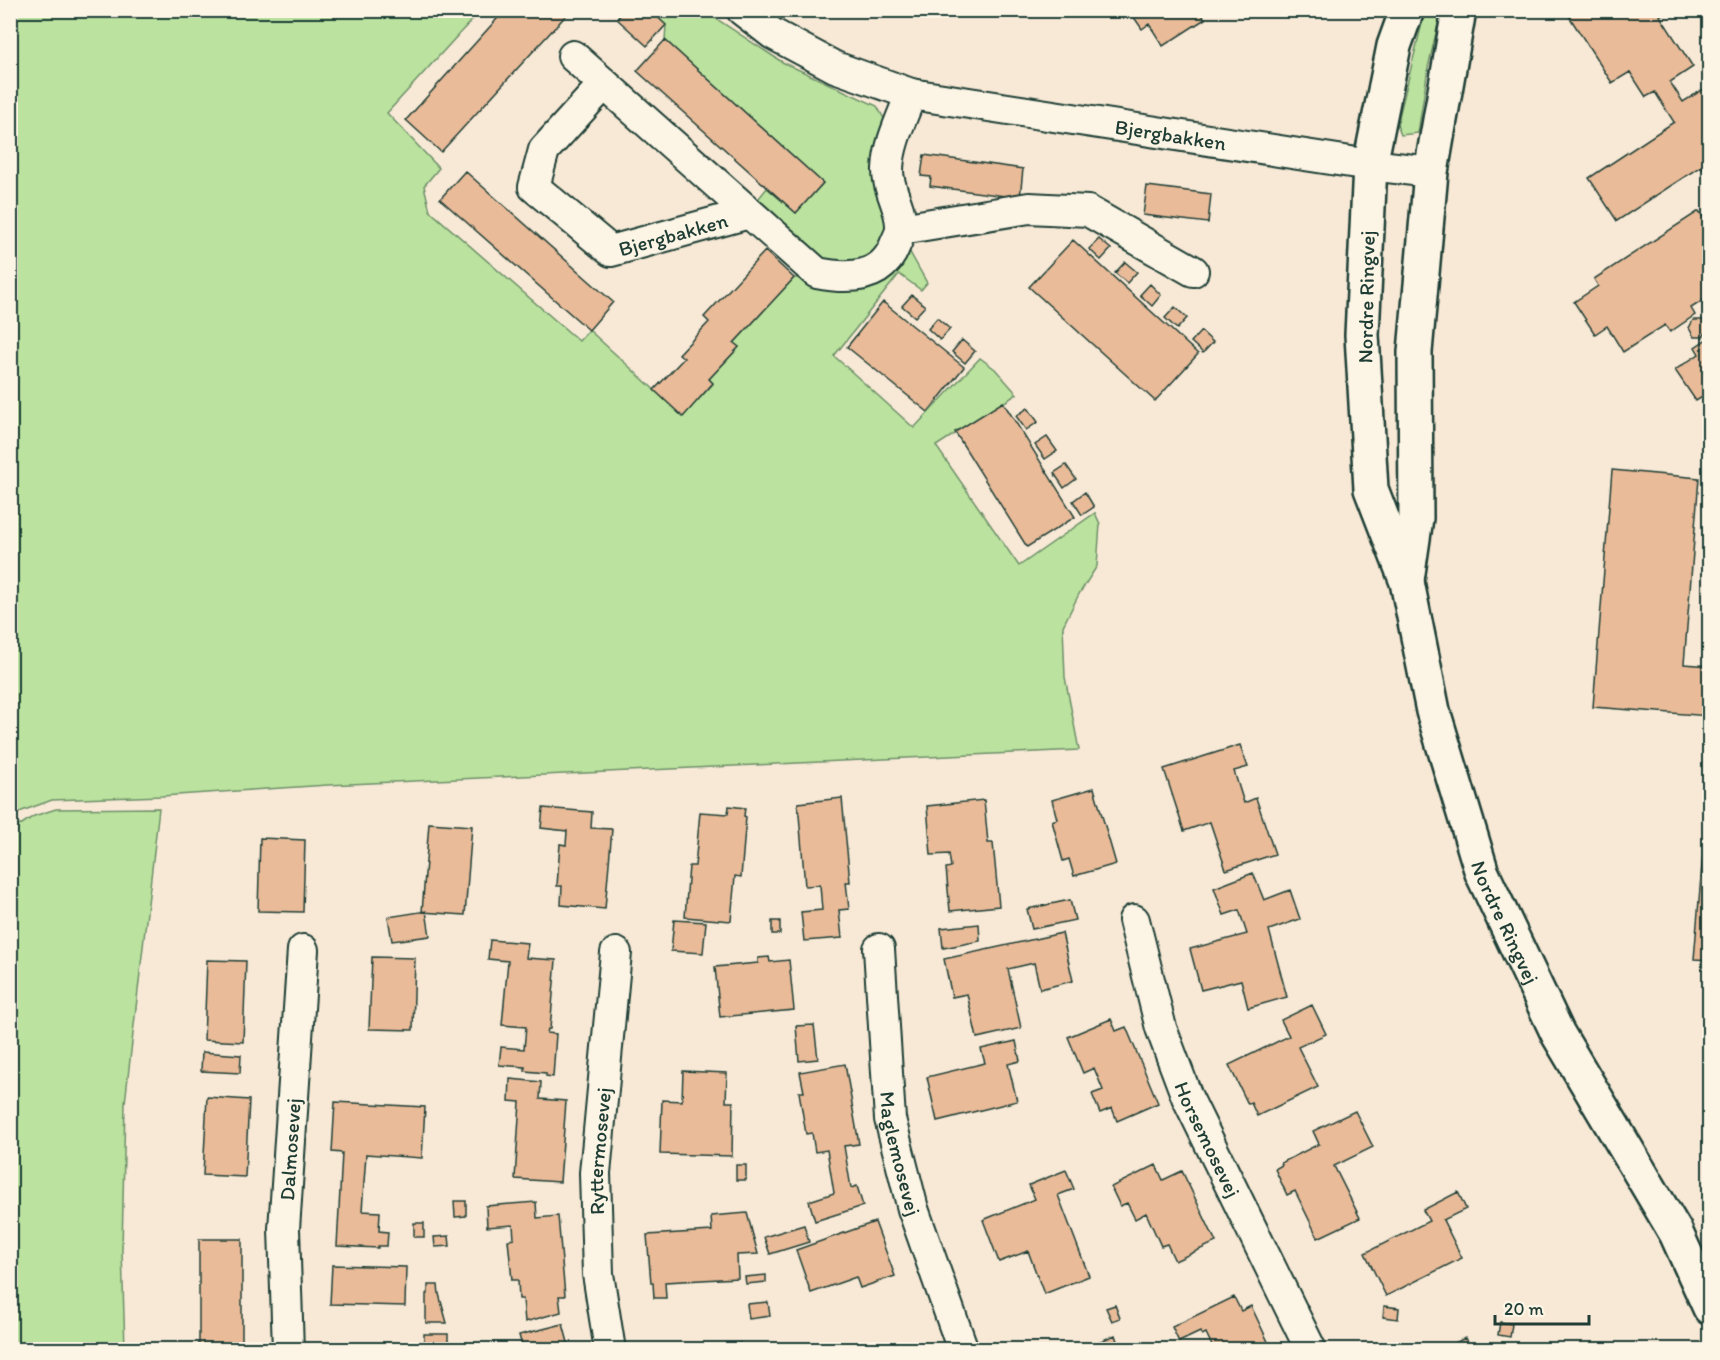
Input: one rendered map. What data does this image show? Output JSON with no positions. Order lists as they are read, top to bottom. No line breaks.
{"streets":{"street":["Bjergbakken","Nordre Ringvej","Horsemosevej","Dalmosevej","Ryttermosevej","Maglemosevej"]},"crossings":[["Bjergbakken","Nordre Ringvej"]],"scale_bar":"20 m"}
